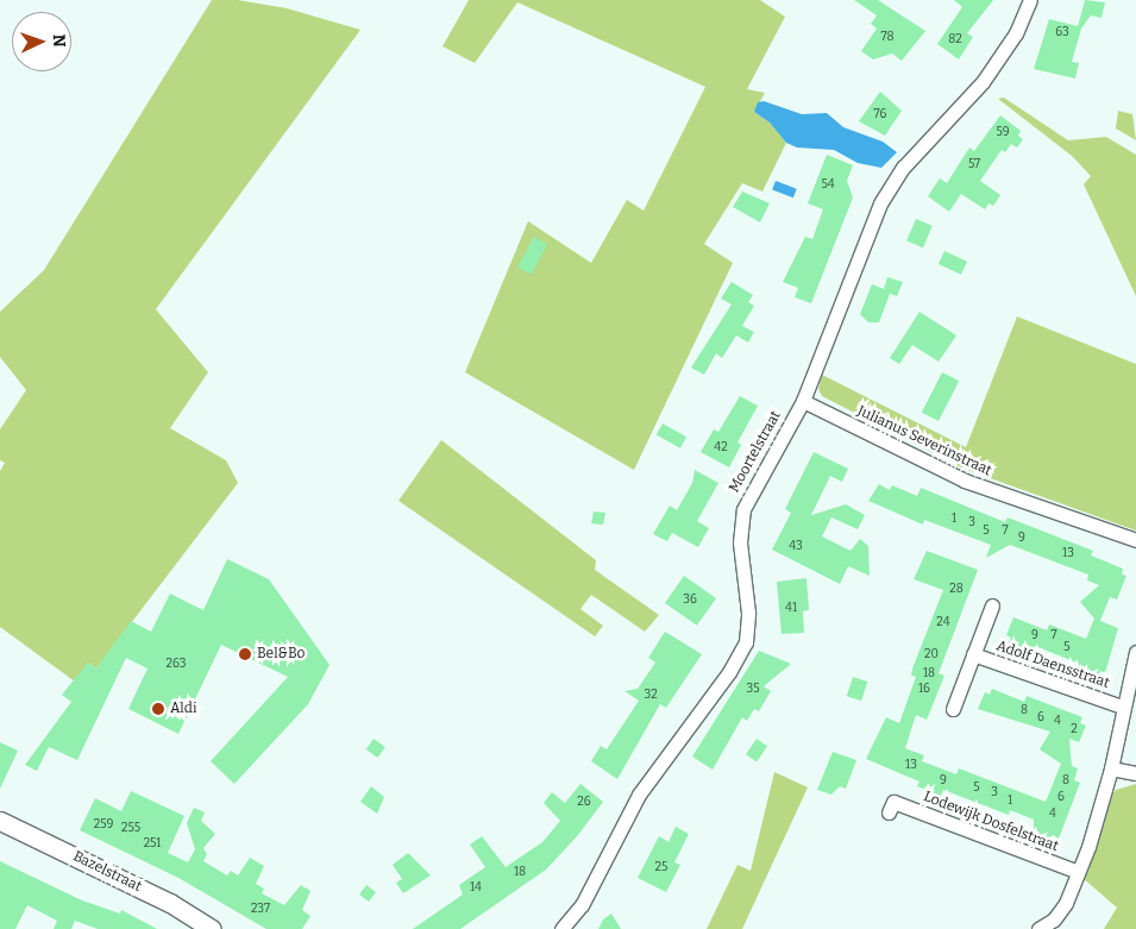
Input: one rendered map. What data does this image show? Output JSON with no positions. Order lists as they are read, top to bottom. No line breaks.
{"streets":{"main road":["Bazelstraat"],"street":["Julianus Severinstraat","Moortelstraat","Adolf Daensstraat","Lodewijk Dosfelstraat"]},"crossings":[["Julianus Severinstraat","Moortelstraat"]],"places":["Bel&Bo","Aldi"],"house_numbers":["63","78","82","76","59","57","54","42","1","3","5","7","9","43","13","28","36","41","24","9","7","5","20","263","18","35","16","32","8","6","4","2","13","9","8","5","3","6","1","26","4","259","255","251","25","18","14","237"],"north":"right"}
